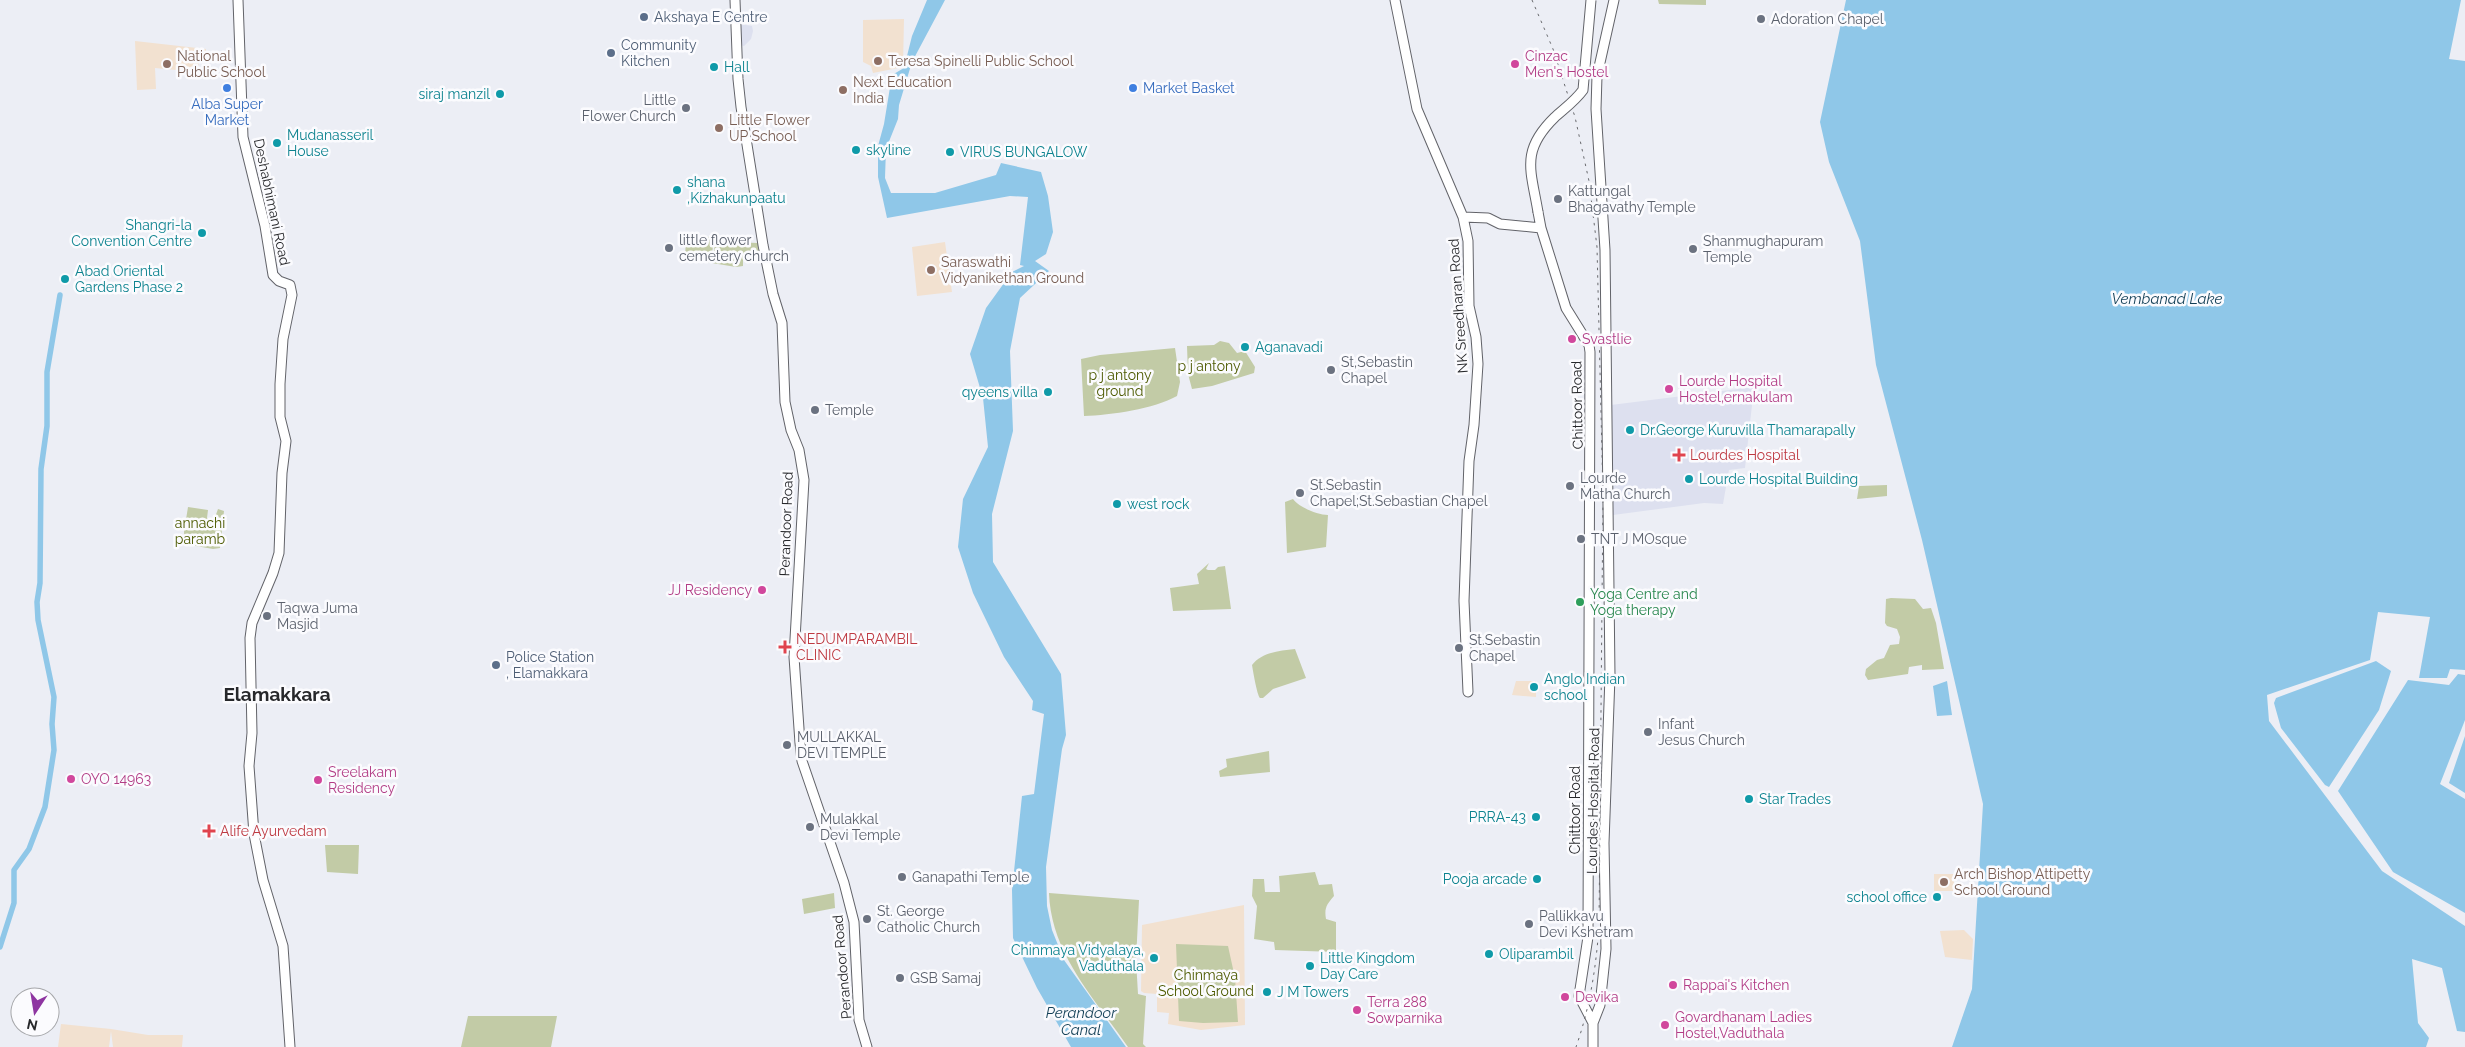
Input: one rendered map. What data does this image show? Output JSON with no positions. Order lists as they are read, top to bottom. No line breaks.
{"streets":{"street":["Deshabhimani Road","NK Sreedharan Road","Chittoor Road","Perandoor Road","Lourdes Hospital Road"]},"crossings":[["Chittoor Road","Lourdes Hospital Road"]],"districts":["Elamakkara"],"water":["Vembanad Lake","Perandoor Canal"],"parks":["p j antony","p j antony ground","annachi paramb","Chinmaya School Ground"],"places":{"other":["Akshaya E Centre","Adoration Chapel","Community Kitchen","Teresa Spinelli Public School","National Public School","Cinzac Men's Hostel","Hall","Alba Super Market","Market Basket","Next Education India","siraj manzil","Little Flower Church","Little Flower UP School","Mudanasseril House","skyline","VIRUS BUNGALOW","shana ,Kizhakunpaatu","Kattungal Bhagavathy Temple","Shangri-la Convention Centre","little flower cemetery church","Shanmughapuram Temple","Saraswathi Vidyanikethan Ground","Abad Oriental Gardens Phase 2","Svastlie","Aganavadi","St,Sebastin Chapel","Lourde Hospital Hostel,ernakulam","qyeens villa","Temple","Dr.George Kuruvilla Thamarapally","Lourde Hospital Building","Lourde Matha Church","St.Sebastin Chapel;St.Sebastian Chapel","west rock","TNT J MOsque","JJ Residency","Yoga Centre and Yoga therapy","Taqwa Juma Masjid","St.Sebastin Chapel","Police Station , Elamakkara","Anglo Indian school","Infant Jesus Church","MULLAKKAL DEVI TEMPLE","OYO 14963","Sreelakam Residency","Star Trades","PRRA-43","Mulakkal Devi Temple","Ganapathi Temple","Pooja arcade","Arch Bishop Attipetty School Ground","school office","St. George Catholic Church","Pallikkavu Devi Kshetram","Oliparambil","Chinmaya Vidyalaya, Vaduthala","Little Kingdom Day Care","GSB Samaj","Rappai's Kitchen","J M Towers","Devika","Terra 288 Sowparnika","Govardhanam Ladies Hostel,Vaduthala"],"health":["Lourdes Hospital","NEDUMPARAMBIL CLINIC","Alife Ayurvedam"]},"north":"bottom"}
